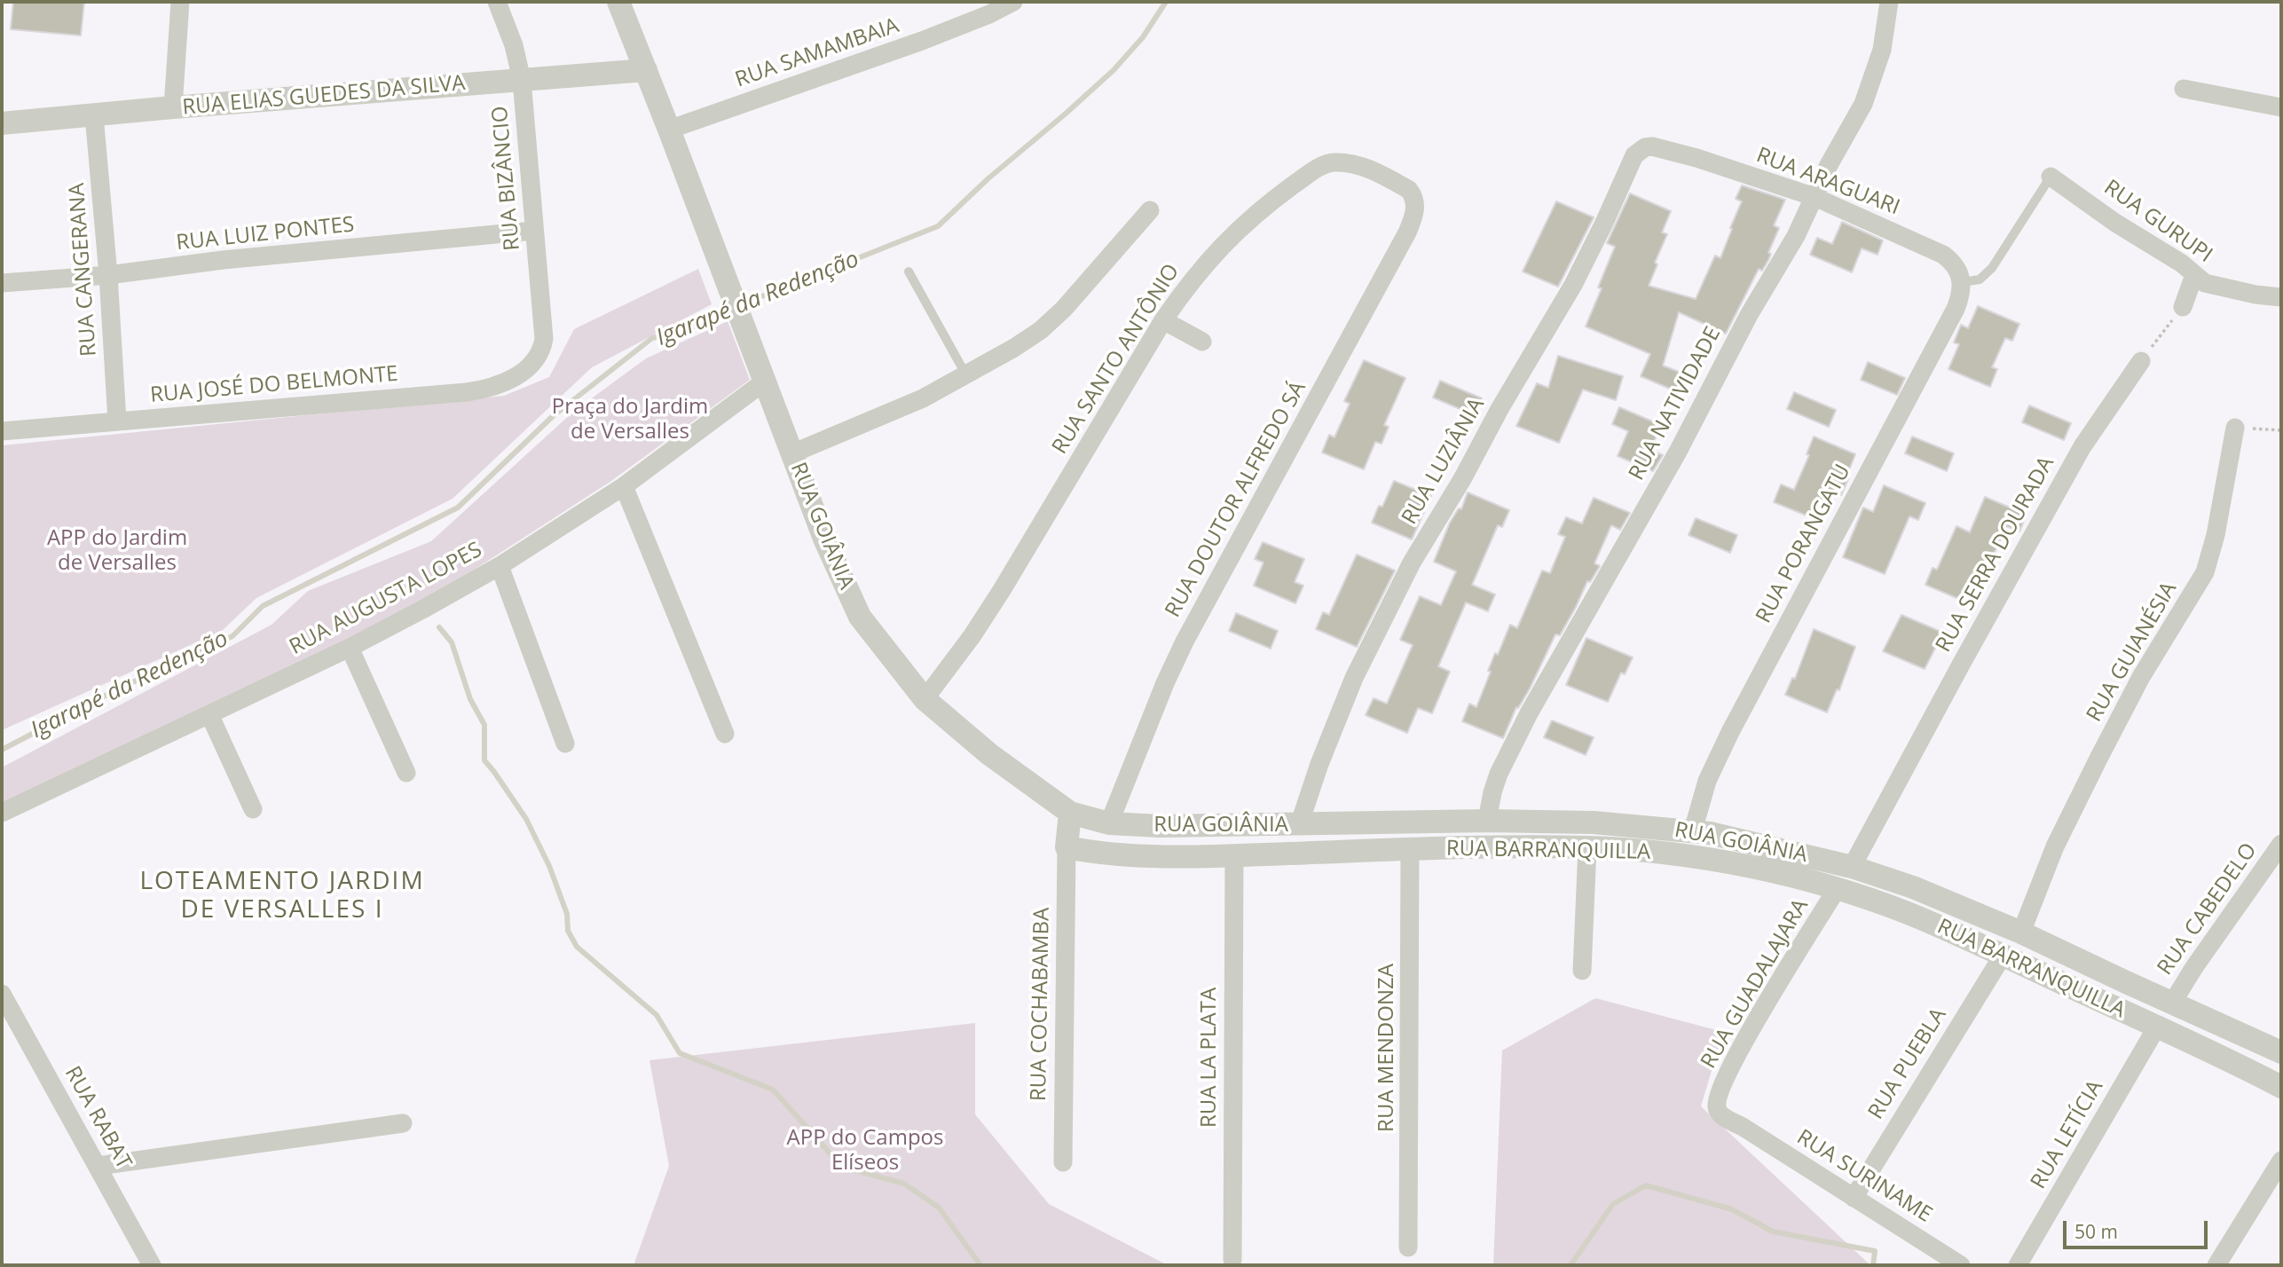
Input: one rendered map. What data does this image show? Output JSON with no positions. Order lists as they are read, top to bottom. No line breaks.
{"streets":{"street":["RUA SAMAMBAIA","RUA ELIAS GUEDES DA SILVA","RUA BIZÂNCIO","RUA ARAGUARI","RUA GURUPI","RUA LUIZ PONTES","RUA CANGERANA","RUA SANTO ANTÔNIO","RUA JOSÉ DO BELMONTE","RUA NATIVIDADE","RUA LUZIÂNIA","RUA DOUTOR ALFREDO SÁ","RUA GOIÂNIA","RUA PORANGATU","RUA SERRA DOURADA","RUA AUGUSTA LOPES","RUA GUIANÉSIA","RUA BARRANQUILLA","RUA CABEDELO","RUA GUADALAJARA","RUA COCHABAMBA","RUA MENDONZA","RUA LA PLATA","RUA PUEBLA","RUA RABAT","RUA LETÍCIA","RUA SURINAME"]},"crossings":[["RUA SAMAMBAIA","RUA GOIÂNIA"],["RUA ELIAS GUEDES DA SILVA","RUA BIZÂNCIO"],["RUA ELIAS GUEDES DA SILVA","RUA CANGERANA"],["RUA ELIAS GUEDES DA SILVA","RUA GOIÂNIA"],["RUA BIZÂNCIO","RUA LUIZ PONTES"],["RUA BIZÂNCIO","RUA JOSÉ DO BELMONTE"],["RUA ARAGUARI","RUA NATIVIDADE"],["RUA ARAGUARI","RUA LUZIÂNIA"],["RUA ARAGUARI","RUA PORANGATU"],["RUA LUIZ PONTES","RUA CANGERANA"],["RUA CANGERANA","RUA JOSÉ DO BELMONTE"],["RUA SANTO ANTÔNIO","RUA DOUTOR ALFREDO SÁ"],["RUA SANTO ANTÔNIO","RUA GOIÂNIA"],["RUA NATIVIDADE","RUA GOIÂNIA"],["RUA LUZIÂNIA","RUA GOIÂNIA"],["RUA DOUTOR ALFREDO SÁ","RUA GOIÂNIA"],["RUA GOIÂNIA","RUA PORANGATU"],["RUA GOIÂNIA","RUA SERRA DOURADA"],["RUA GOIÂNIA","RUA AUGUSTA LOPES"],["RUA GOIÂNIA","RUA GUIANÉSIA"],["RUA GOIÂNIA","RUA CABEDELO"],["RUA BARRANQUILLA","RUA GUADALAJARA"],["RUA BARRANQUILLA","RUA COCHABAMBA"],["RUA BARRANQUILLA","RUA MENDONZA"],["RUA BARRANQUILLA","RUA LA PLATA"],["RUA BARRANQUILLA","RUA PUEBLA"],["RUA BARRANQUILLA","RUA LETÍCIA"],["RUA GUADALAJARA","RUA SURINAME"],["RUA PUEBLA","RUA SURINAME"]],"districts":["LOTEAMENTO JARDIM DE VERSALLES I"],"water":["Igarapé da Redenção"],"parks":["Praça do Jardim de Versalles","APP do Jardim de Versalles","APP do Campos Elíseos"],"scale_bar":"50 m"}
